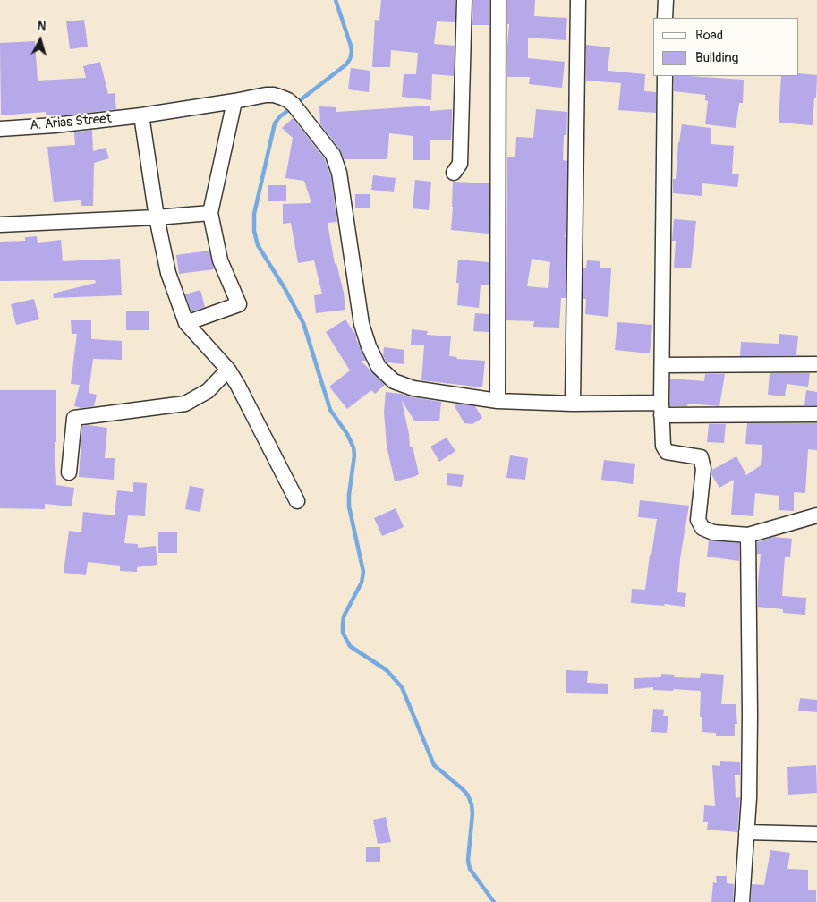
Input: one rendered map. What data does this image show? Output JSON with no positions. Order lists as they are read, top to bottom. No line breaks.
{"streets":{"street":["A. Arias Street"]},"legend":["Road","Building"],"north":"top"}
